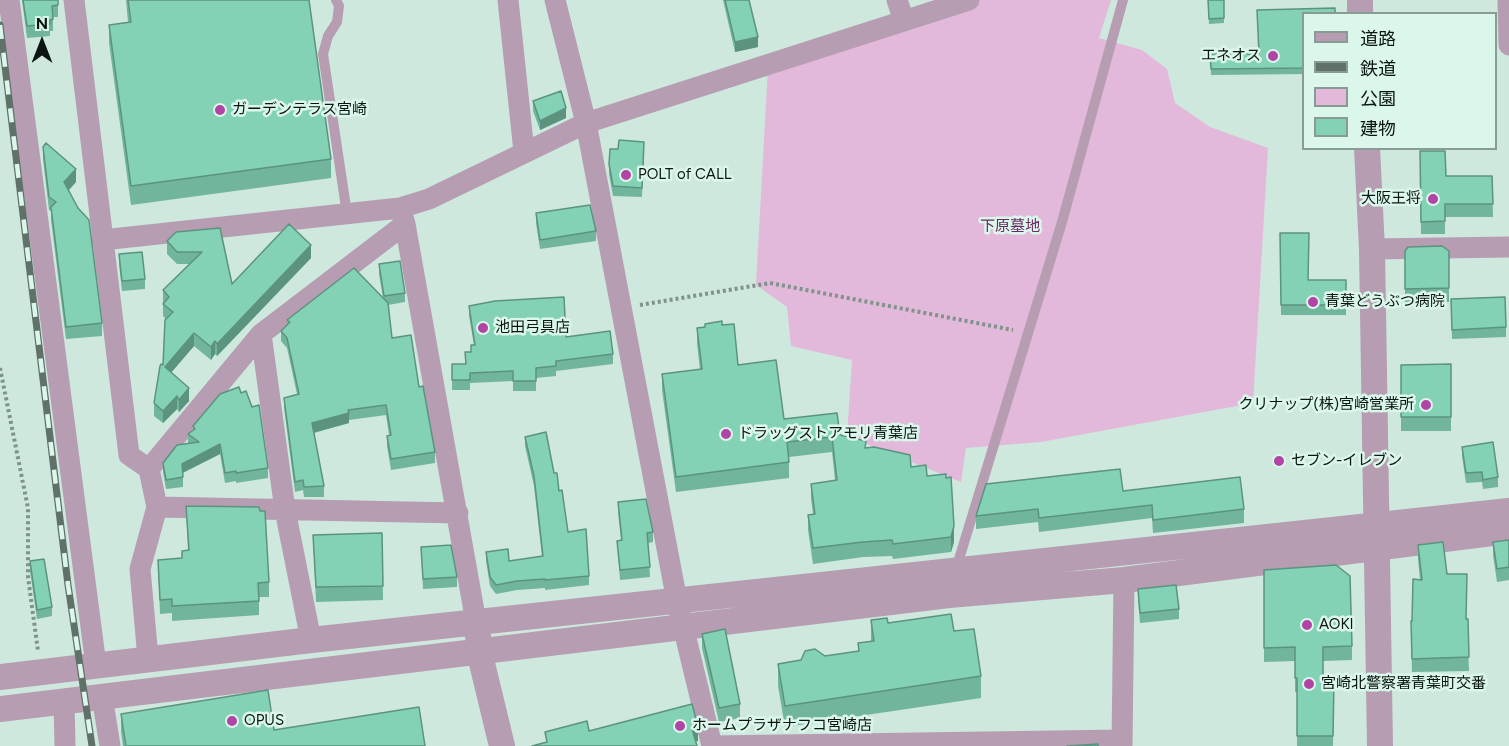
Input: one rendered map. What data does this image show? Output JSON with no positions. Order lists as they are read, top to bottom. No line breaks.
{"parks":["下原墓地"],"places":["エネオス","ガーデンテラス宮崎","POLT of CALL","大阪王将","青葉どうぶつ病院","池田弓具店","クリナップ(株)宮崎営業所","ドラッグストアモリ青葉店","セブン-イレブン","AOKI","宮崎北警察署青葉町交番","OPUS","ホームプラザナフコ宮崎店"],"legend":["道路","鉄道","公園","建物"],"north":"top"}
